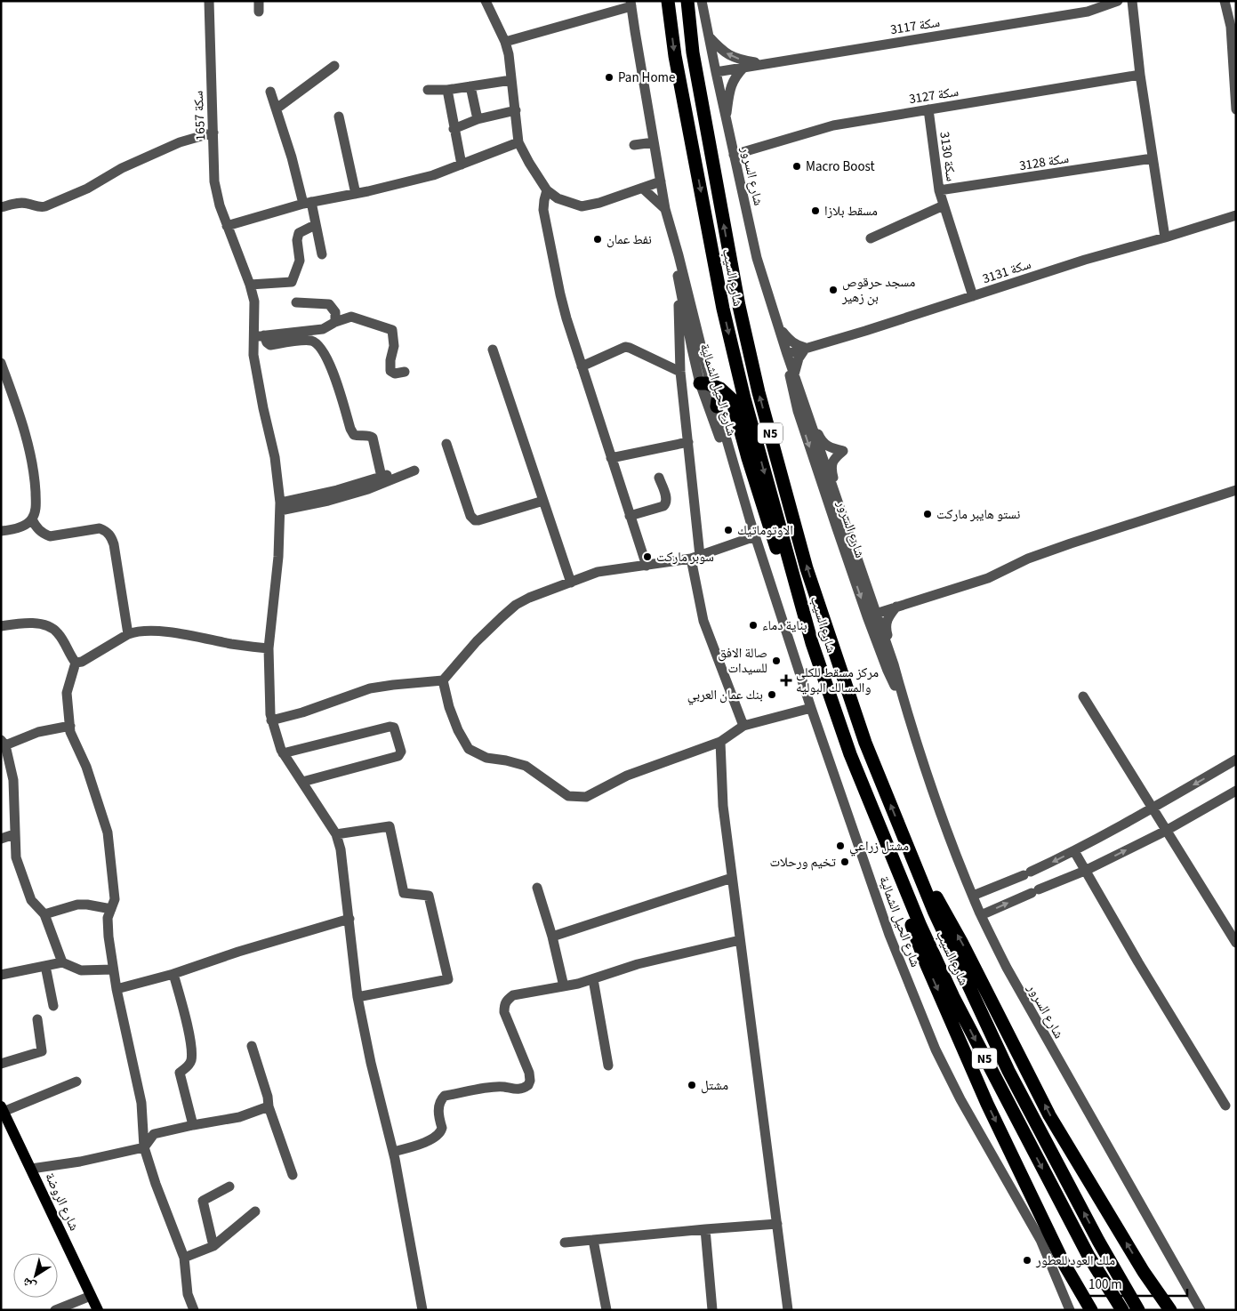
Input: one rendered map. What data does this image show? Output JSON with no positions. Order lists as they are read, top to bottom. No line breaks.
{"streets":{"highway":["شارع السيب","N5"],"main road":["شارع الروضة"],"street":["سكة 3117","سكة 3127","سكة 1657","سكة 3130","سكة 3128","شارع السرور","سكة 3131","شارع الحيل الشمالية"]},"crossings":[["سكة 3117","شارع السرور"],["سكة 3127","سكة 3130"],["سكة 3127","شارع السرور"],["سكة 3130","سكة 3128"],["سكة 3130","سكة 3131"],["شارع السرور","سكة 3131"]],"places":{"other":["Pan Home","Macro Boost","مسقط بلازا","نفط عمان","مسجد حرقوص بن زهير","نستو هايبر ماركت","الاوتوماتيك","سوبر ماركت","بناية دماء","صالة الافق للسيدات","بنك عمان العربي","مشتل زراعي","تخيم ورحلات","مشتل","ملك العود للعطور"],"health":["مركز مسقط للكلى والمسالك البوليه"]},"scale_bar":"100 m","north":"bottom left"}
